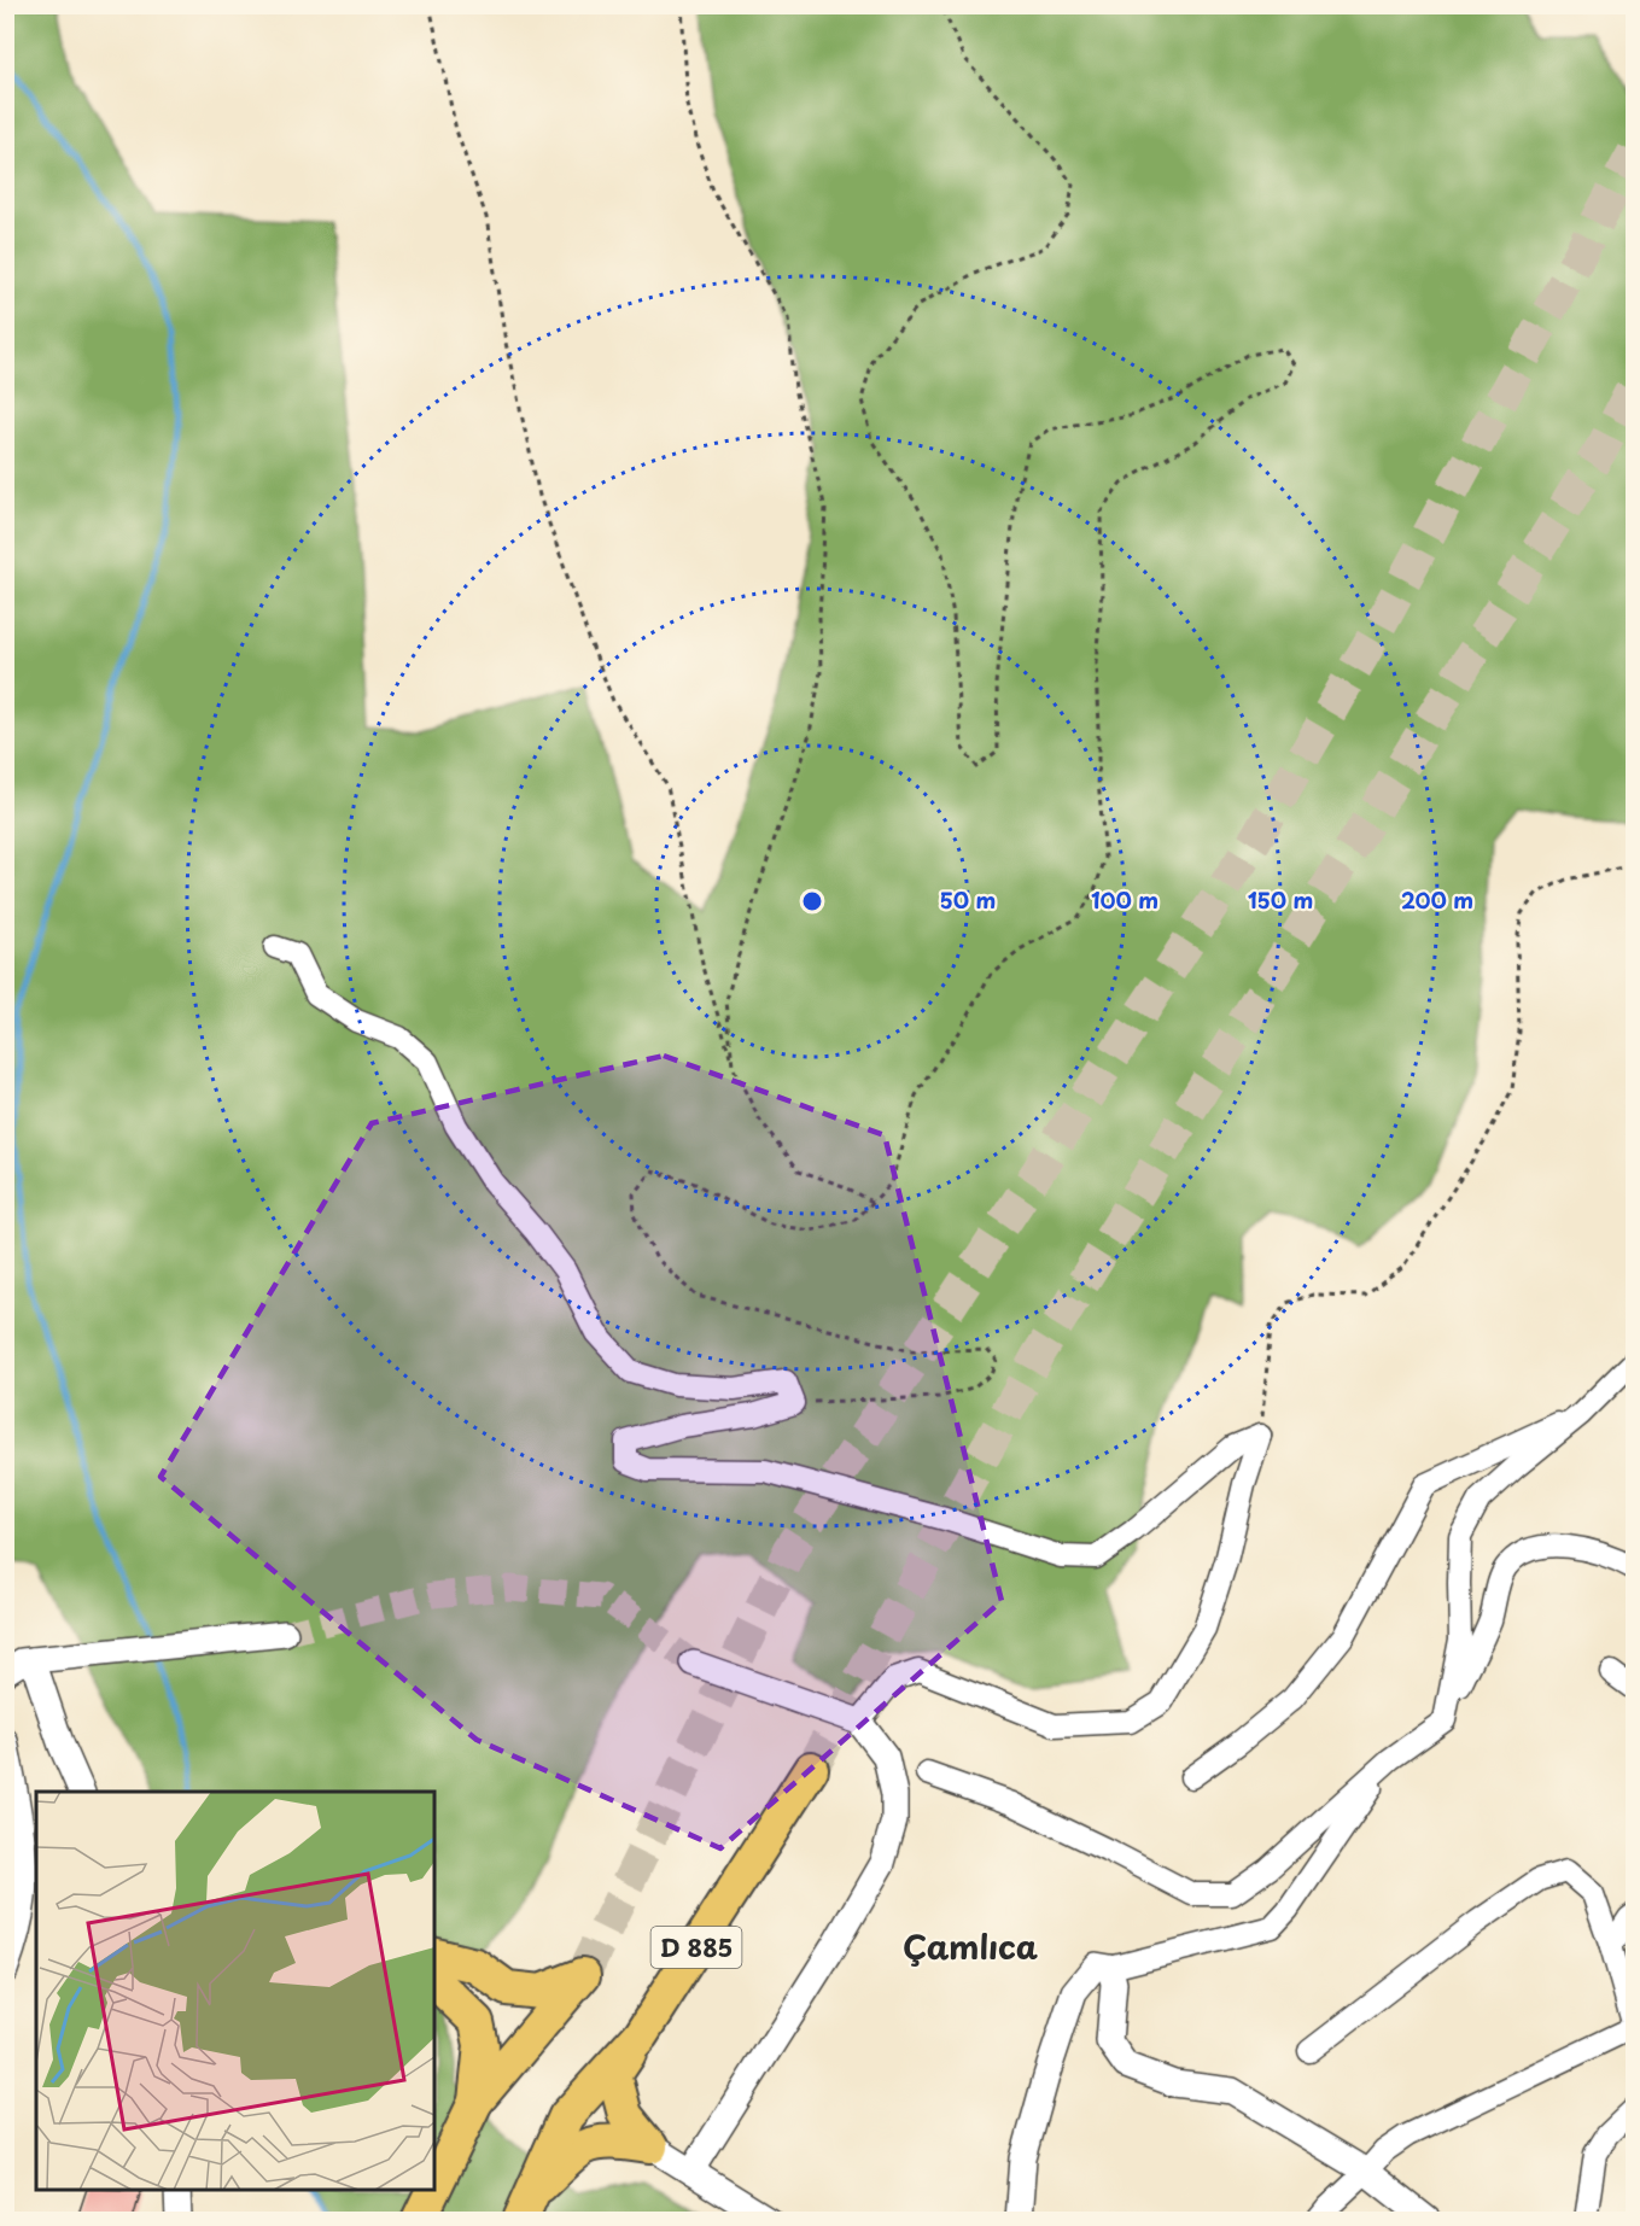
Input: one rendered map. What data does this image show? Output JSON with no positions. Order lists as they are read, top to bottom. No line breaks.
{"streets":{"highway":["D 885"]},"districts":["Çamlıca"],"rings":["50 m","100 m","150 m","200 m"]}
